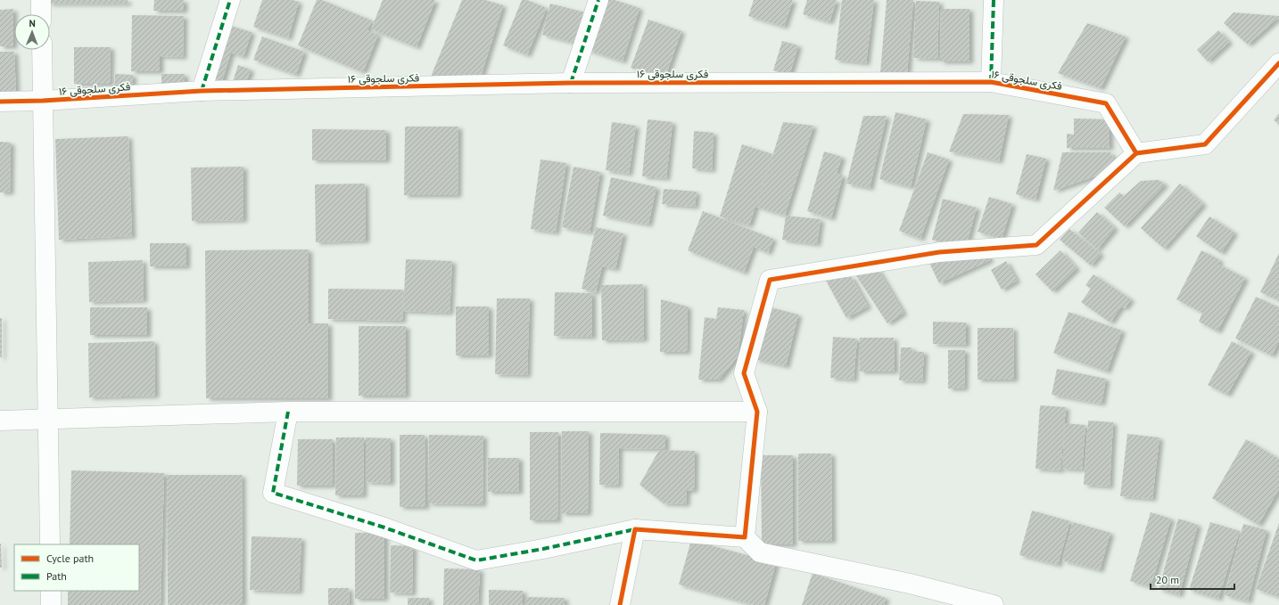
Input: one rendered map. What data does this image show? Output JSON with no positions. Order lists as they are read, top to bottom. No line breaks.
{"streets":{"street":["فکری سلجوقی ۱۶"]},"legend":["Cycle path","Path"],"scale_bar":"20 m","north":"top"}
